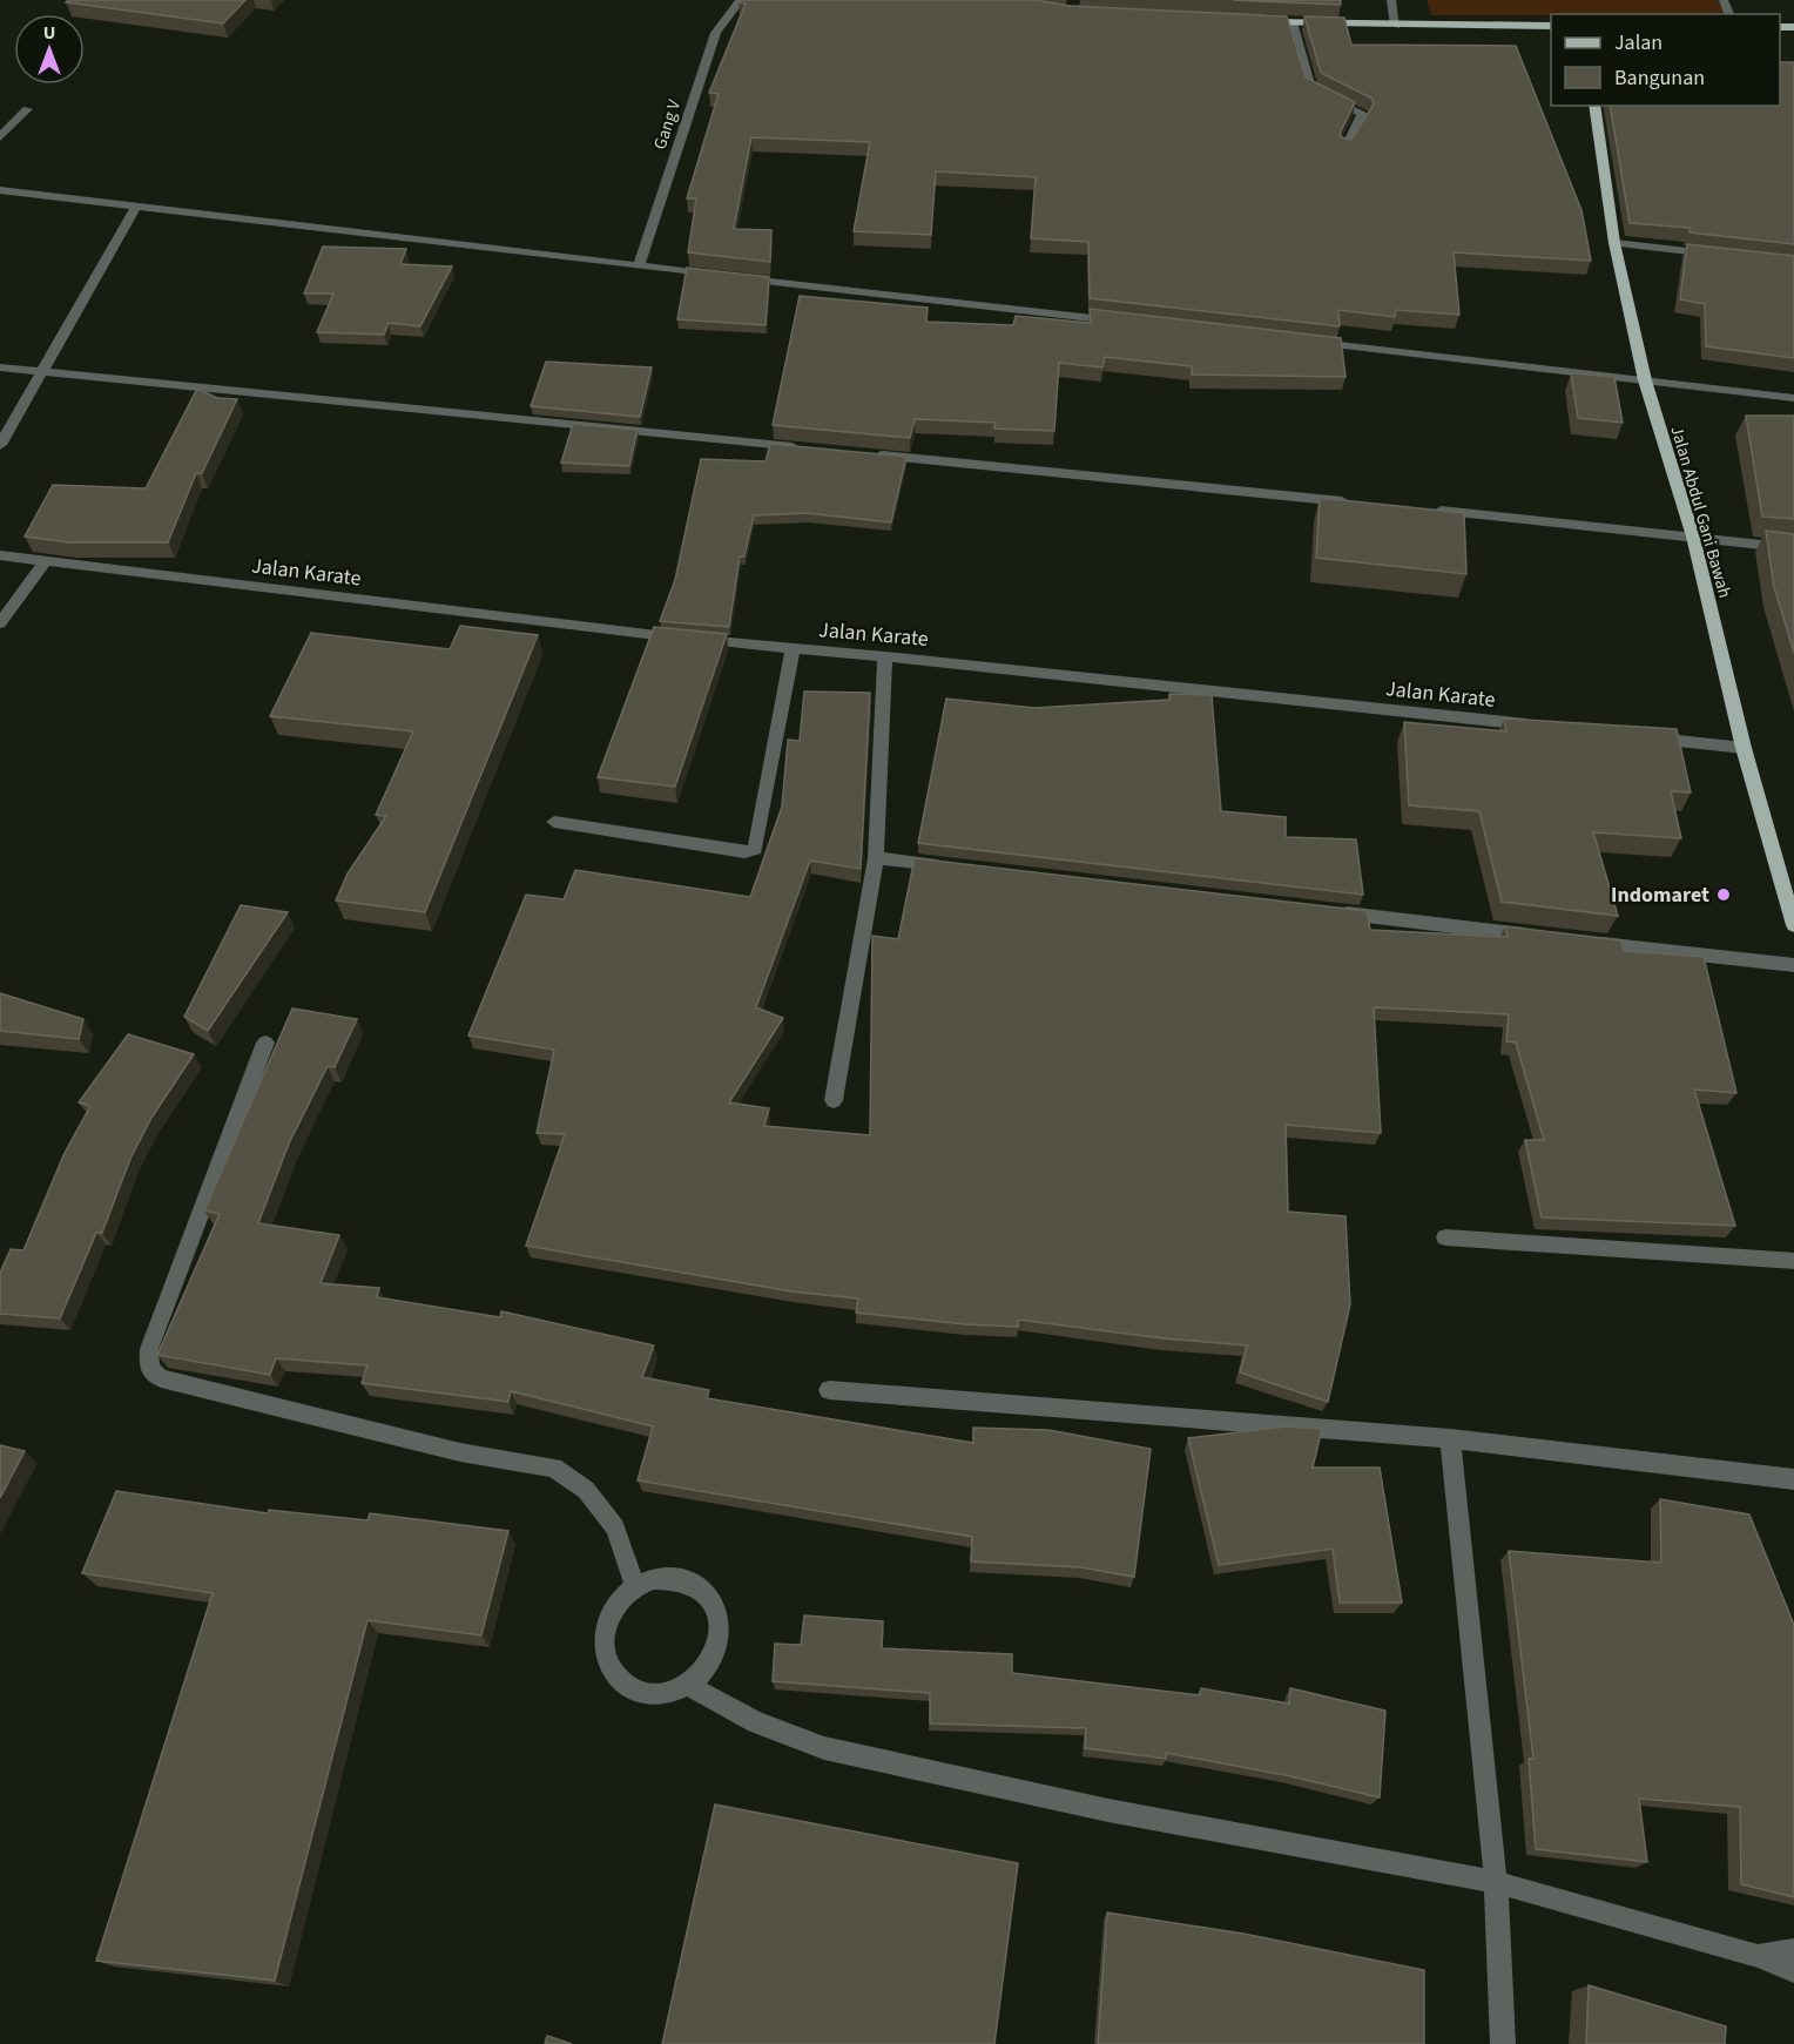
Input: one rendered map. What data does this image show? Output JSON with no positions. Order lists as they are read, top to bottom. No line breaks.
{"streets":{"main road":["Jalan Abdul Gani Bawah"],"street":["Gang V","Jalan Karate"]},"places":["Indomaret"],"legend":["Jalan","Bangunan"],"north":"top"}
